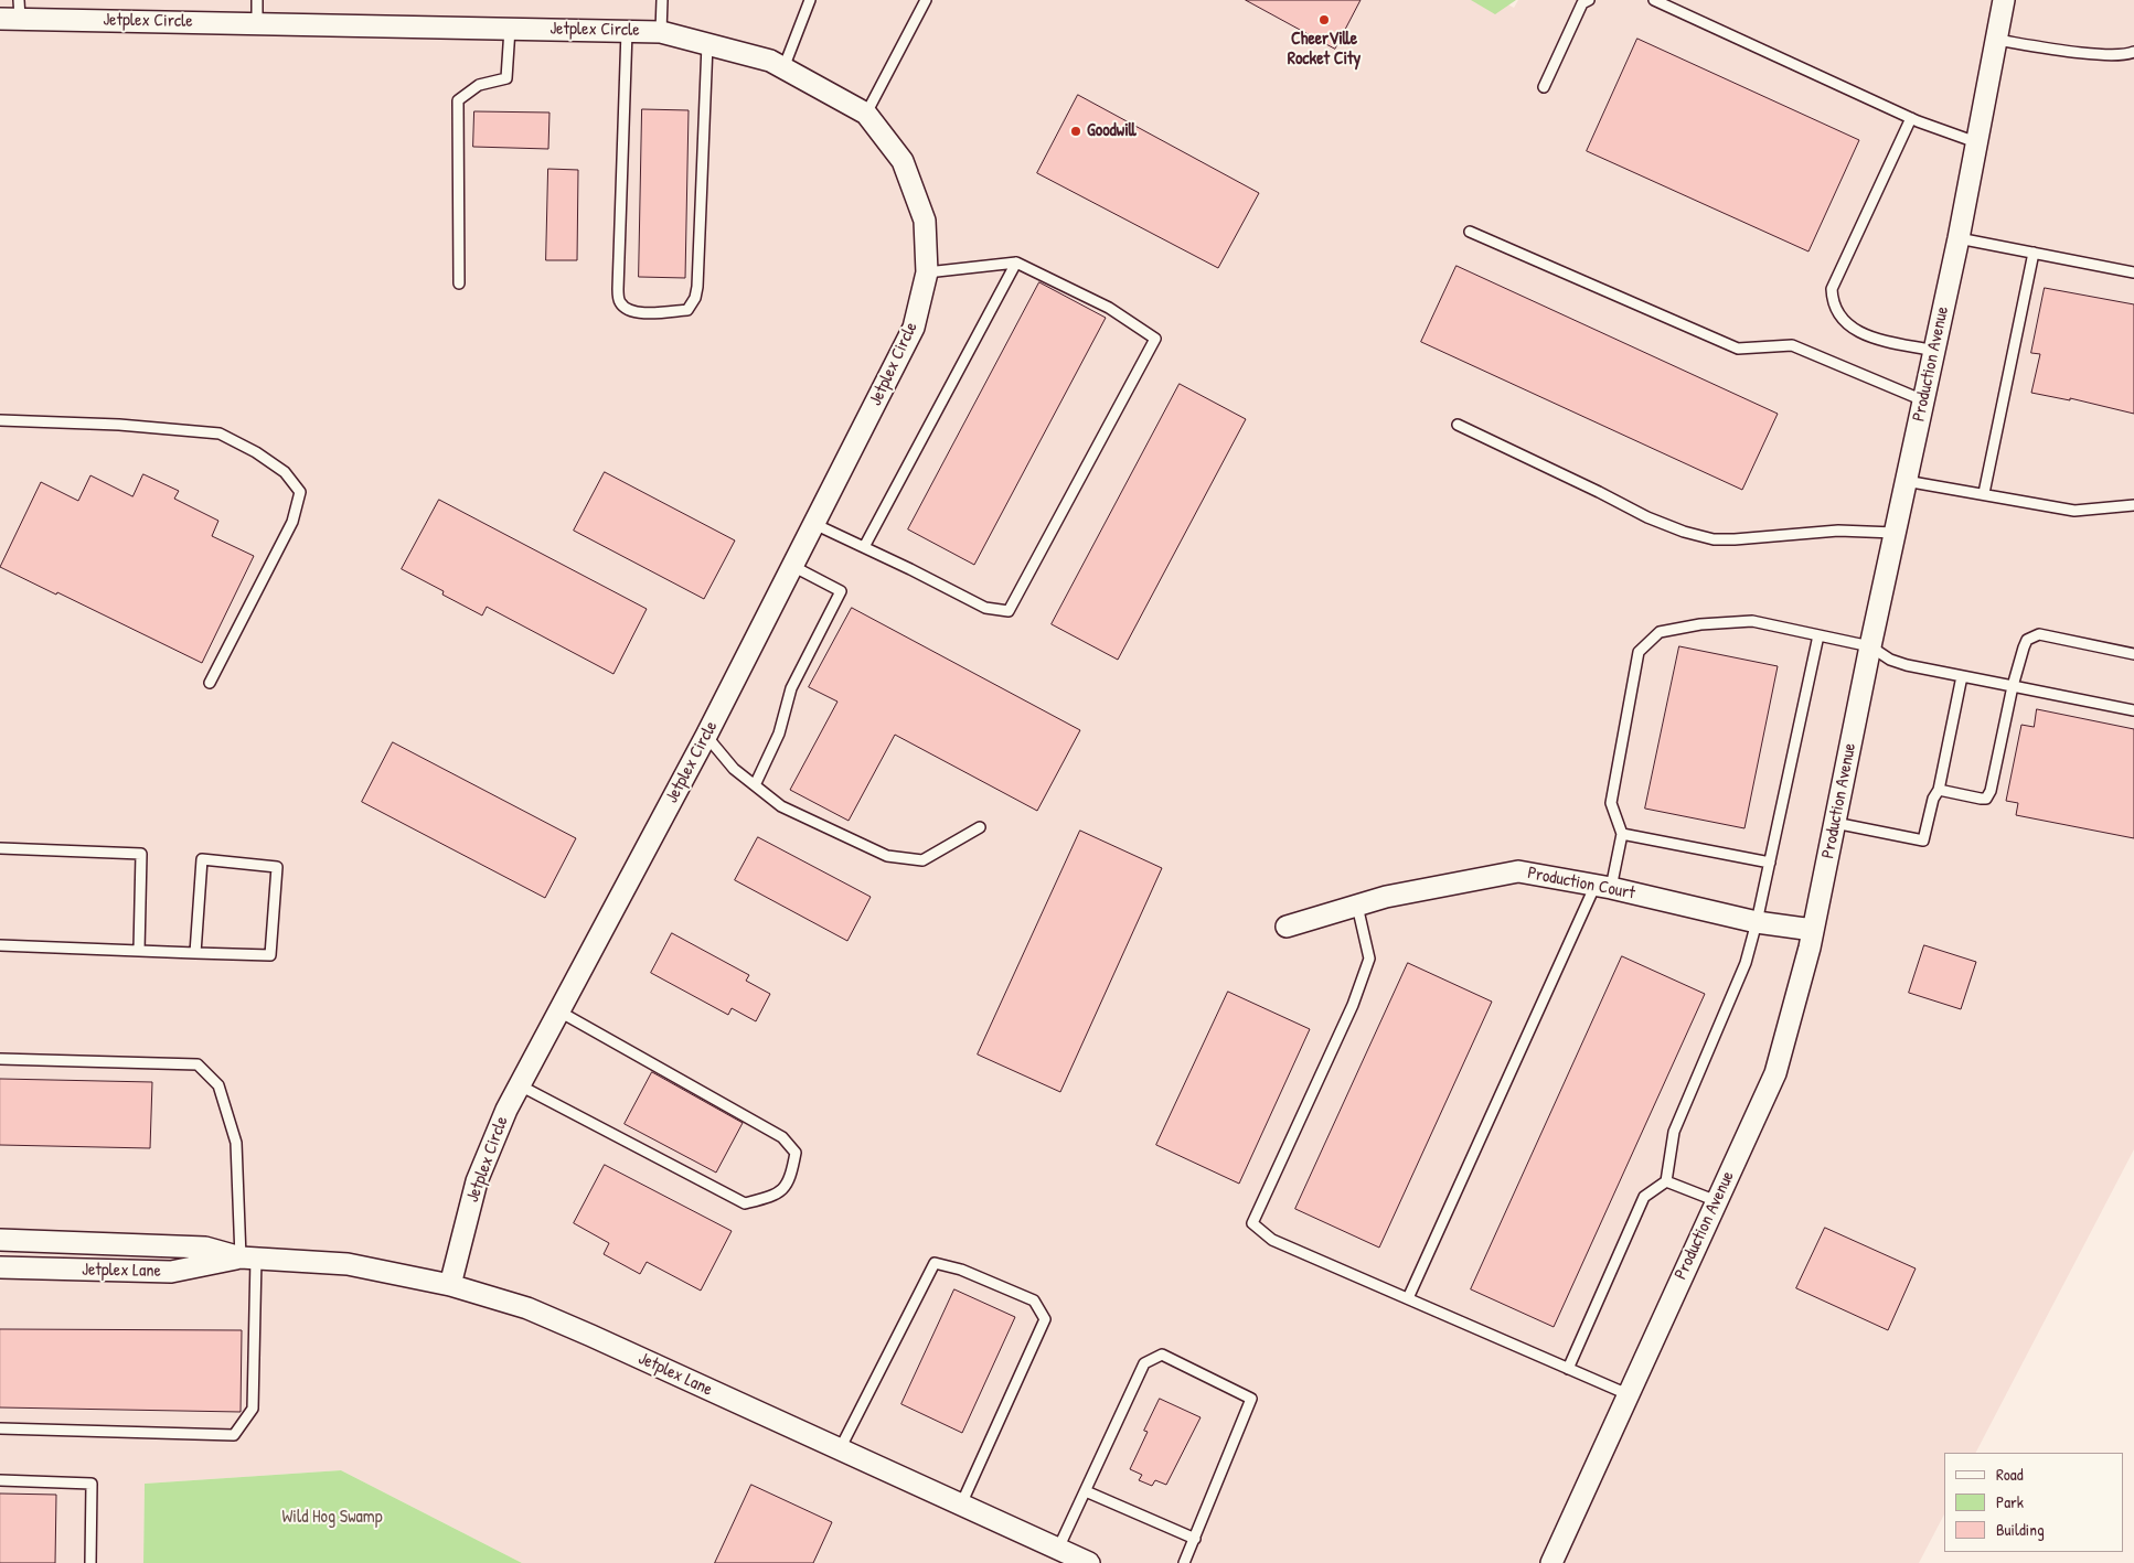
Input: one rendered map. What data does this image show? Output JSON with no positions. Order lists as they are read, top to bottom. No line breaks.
{"streets":{"street":["Jetplex Circle","Production Avenue","Production Court","Jetplex Lane"]},"crossings":[["Jetplex Circle","Jetplex Lane"],["Production Avenue","Production Court"]],"parks":["Wild Hog Swamp"],"places":["CheerVille Rocket City","Goodwill"],"legend":["Road","Park","Building"]}
